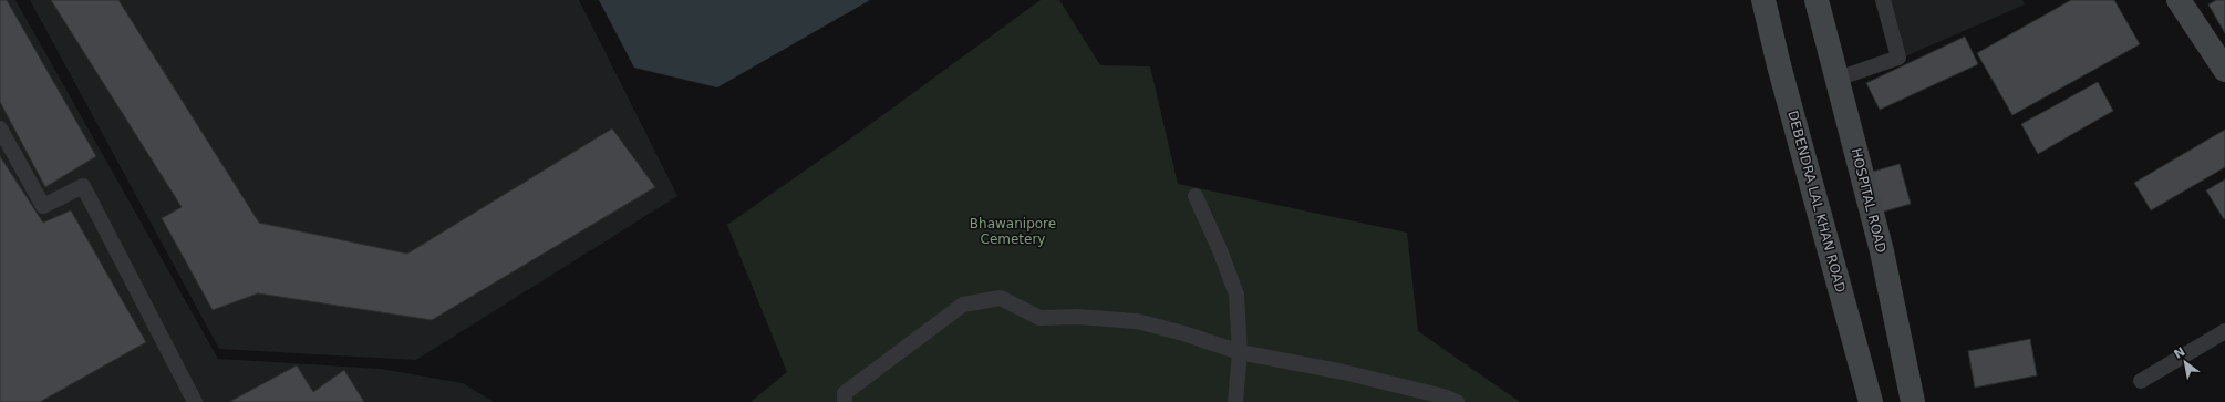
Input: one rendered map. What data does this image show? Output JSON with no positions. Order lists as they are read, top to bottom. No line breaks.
{"streets":{"main road":["HOSPITAL ROAD","DEBENDRA LAL KHAN ROAD"]},"parks":["Bhawanipore Cemetery"],"north":"top left"}
